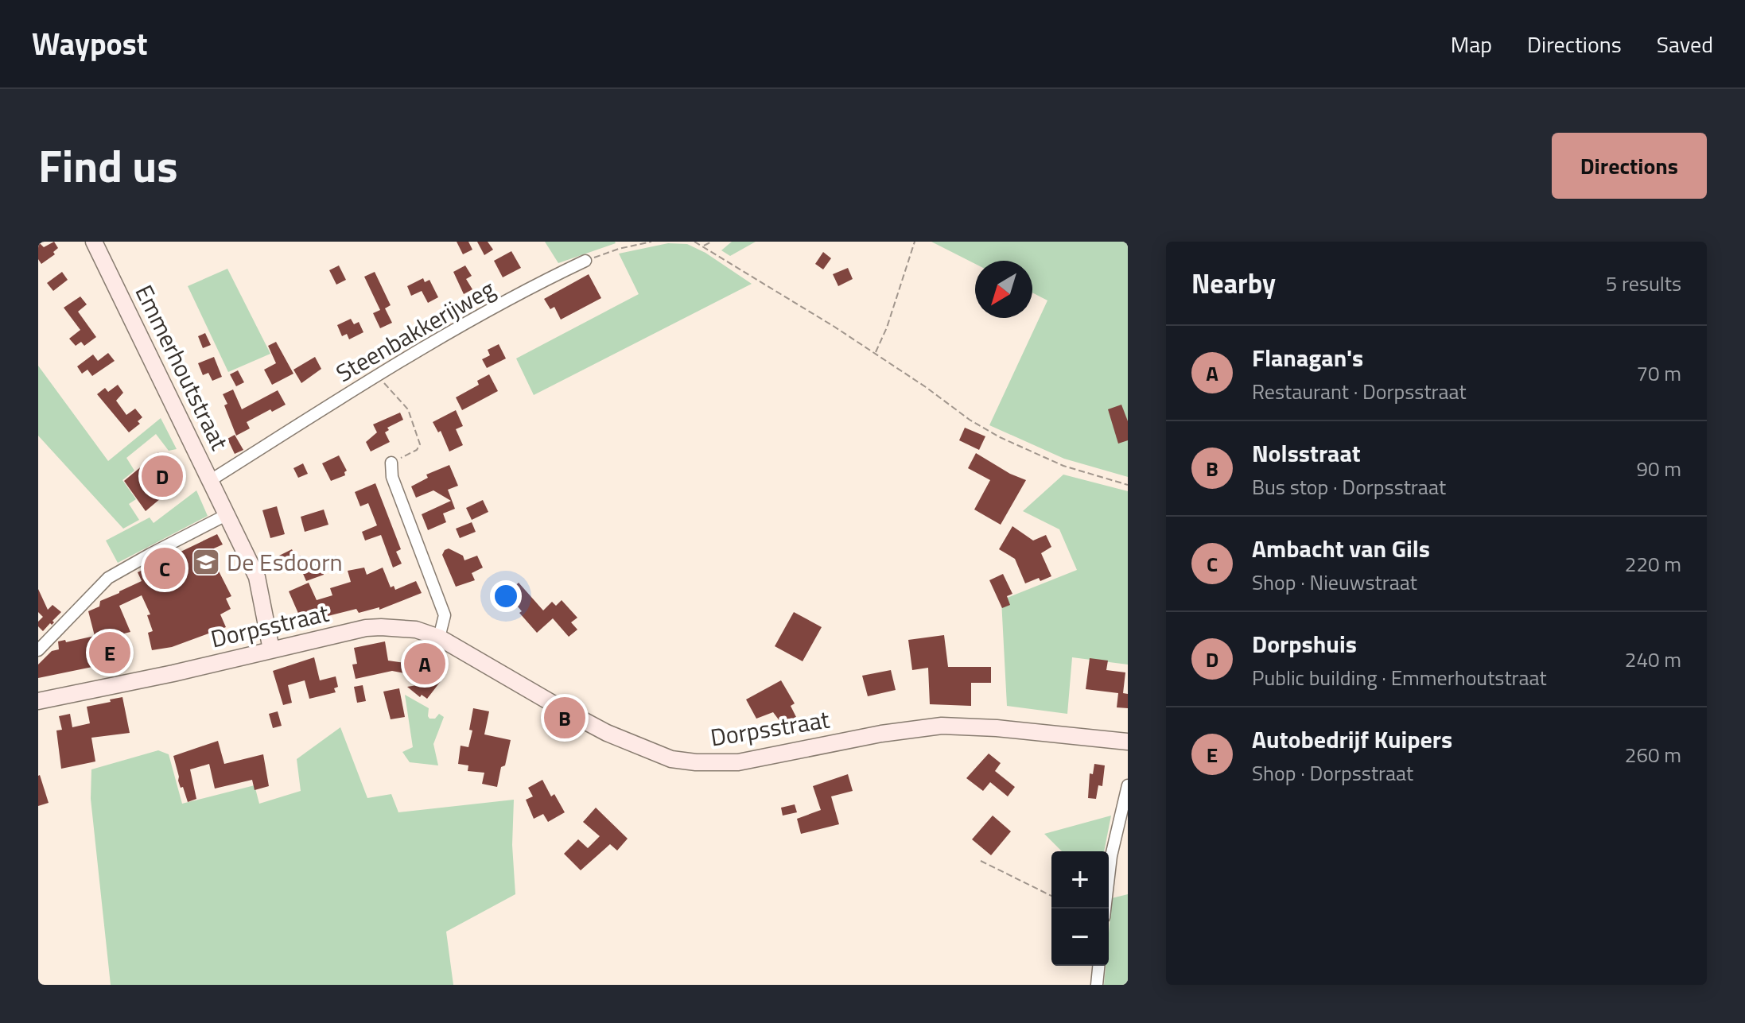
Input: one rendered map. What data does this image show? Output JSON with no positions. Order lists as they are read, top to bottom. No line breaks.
{"streets":{"main road":["Emmerhoutstraat","Dorpsstraat"],"street":["Steenbakkerijweg"]},"crossings":[["Steenbakkerijweg","Emmerhoutstraat"],["Emmerhoutstraat","Dorpsstraat"]],"places":{"school or university":["De Esdoorn"]},"north":"bottom left","page":{"header":"Waypost","nav":["Map","Directions","Saved"],"title":"Find us","buttons":"Directions","heading":["Nearby","5 results"],"list":[{"mark":"A","name":"Flanagan's","note":"Restaurant · Dorpsstraat","value":"70 m"},{"mark":"B","name":"Nolsstraat","note":"Bus stop · Dorpsstraat","value":"90 m"},{"mark":"C","name":"Ambacht van Gils","note":"Shop · Nieuwstraat","value":"220 m"},{"mark":"D","name":"Dorpshuis","note":"Public building · Emmerhoutstraat","value":"240 m"},{"mark":"E","name":"Autobedrijf Kuipers","note":"Shop · Dorpsstraat","value":"260 m"}],"pins":["D","C","E","A","B"],"map_buttons":["+","−"]}}
